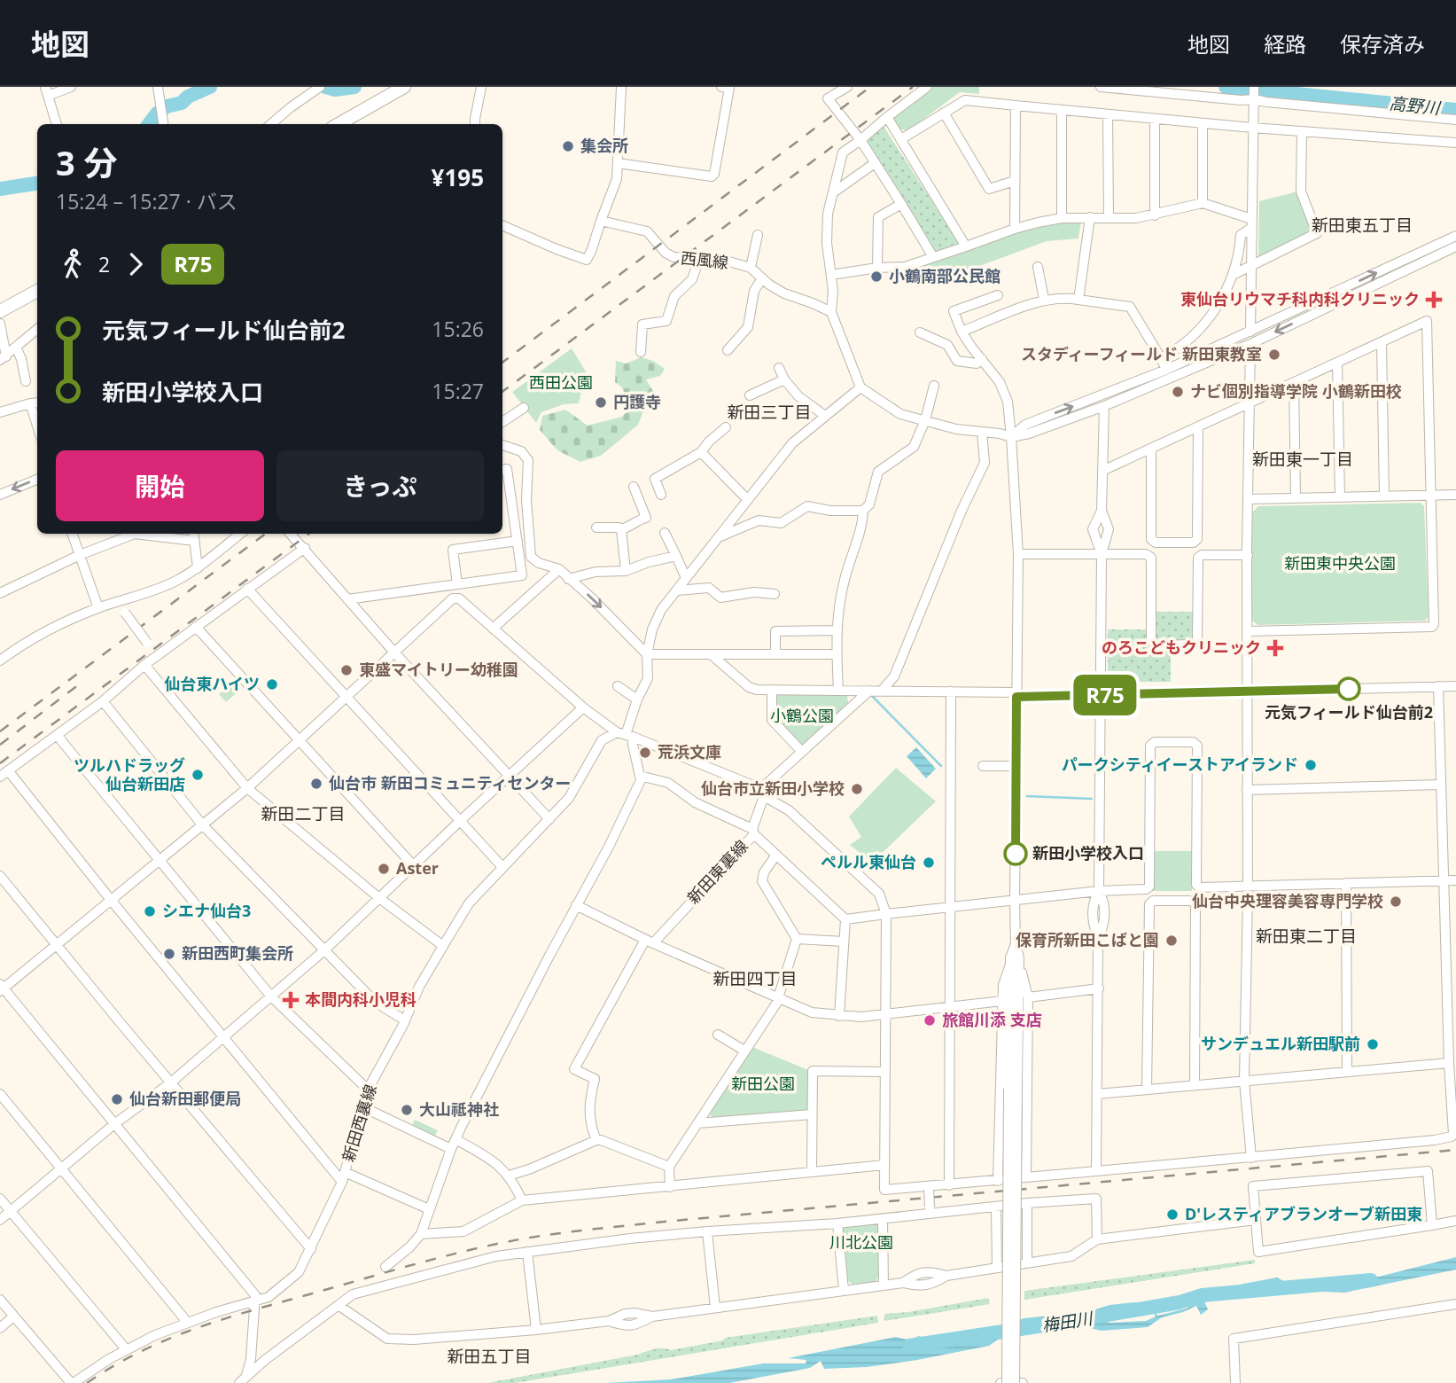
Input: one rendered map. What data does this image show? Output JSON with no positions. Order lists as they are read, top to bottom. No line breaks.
{"streets":{"street":["西風線","新田東裏線","新田西裏線"]},"districts":["新田東五丁目","新田三丁目","新田東一丁目","新田二丁目","新田東二丁目","新田四丁目","新田五丁目"],"water":["高野川","梅田川"],"parks":["西田公園","新田東中央公園","小鶴公園","新田公園","川北公園"],"places":{"other":["集会所","小鶴南部公民館","スタディーフィールド 新田東教室","ナビ個別指導学院 小鶴新田校","円護寺","東盛マイトリー幼稚園","仙台東ハイツ","元気フィールド仙台前2","荒浜文庫","パークシティイーストアイランド","ツルハドラッグ 仙台新田店","仙台市 新田コミュニティセンター","仙台市立新田小学校","新田小学校入口","ペルル東仙台","Aster","仙台中央理容美容専門学校","シエナ仙台3","保育所新田こばと園","新田西町集会所","旅館川添 支店","サンデュエル新田駅前","仙台新田郵便局","大山祗神社","D'レスティアブランオーブ新田東"],"health":["東仙台リウマチ科内科クリニック","のろこどもクリニック","本間内科小児科"]},"lines":["bus line R75"],"page":{"header":"地図","nav":["地図","経路","保存済み"],"on_map":"R75","heading":["3 分","15:24 – 15:27 · バス","¥195"],"legs":["2","R75"],"list":[{"name":"元気フィールド仙台前2","value":"15:26"},{"name":"新田小学校入口","value":"15:27"}],"buttons":["開始","きっぷ"]}}
